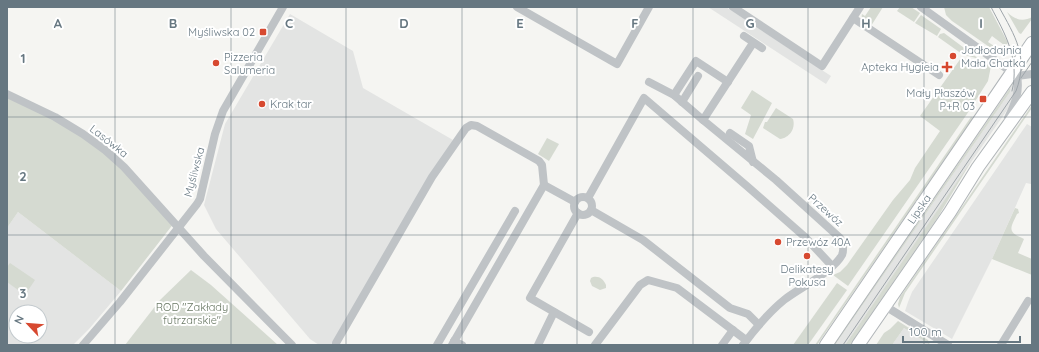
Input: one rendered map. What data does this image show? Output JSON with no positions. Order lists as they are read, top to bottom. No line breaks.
{"streets":{"main road":["Lipska"],"street":["Lasówka","Myśliwska","Przewóz"]},"crossings":[["Lasówka","Myśliwska"]],"parks":["ROD \"Zakłady futrzarskie\""],"places":{"transit":["Myśliwska 02","Mały Płaszów P+R 03"],"other":["Jadłodajnia Mała Chatka","Pizzeria Salumeria","Krak tar","Przewóz 40A","Delikatesy Pokusa"],"health":["Apteka Hygieia"]},"scale_bar":"100 m","north":"top left","grid":{"columns":["A","B","C","D","E","F","G","H","I"],"rows":["1","2","3"]}}
